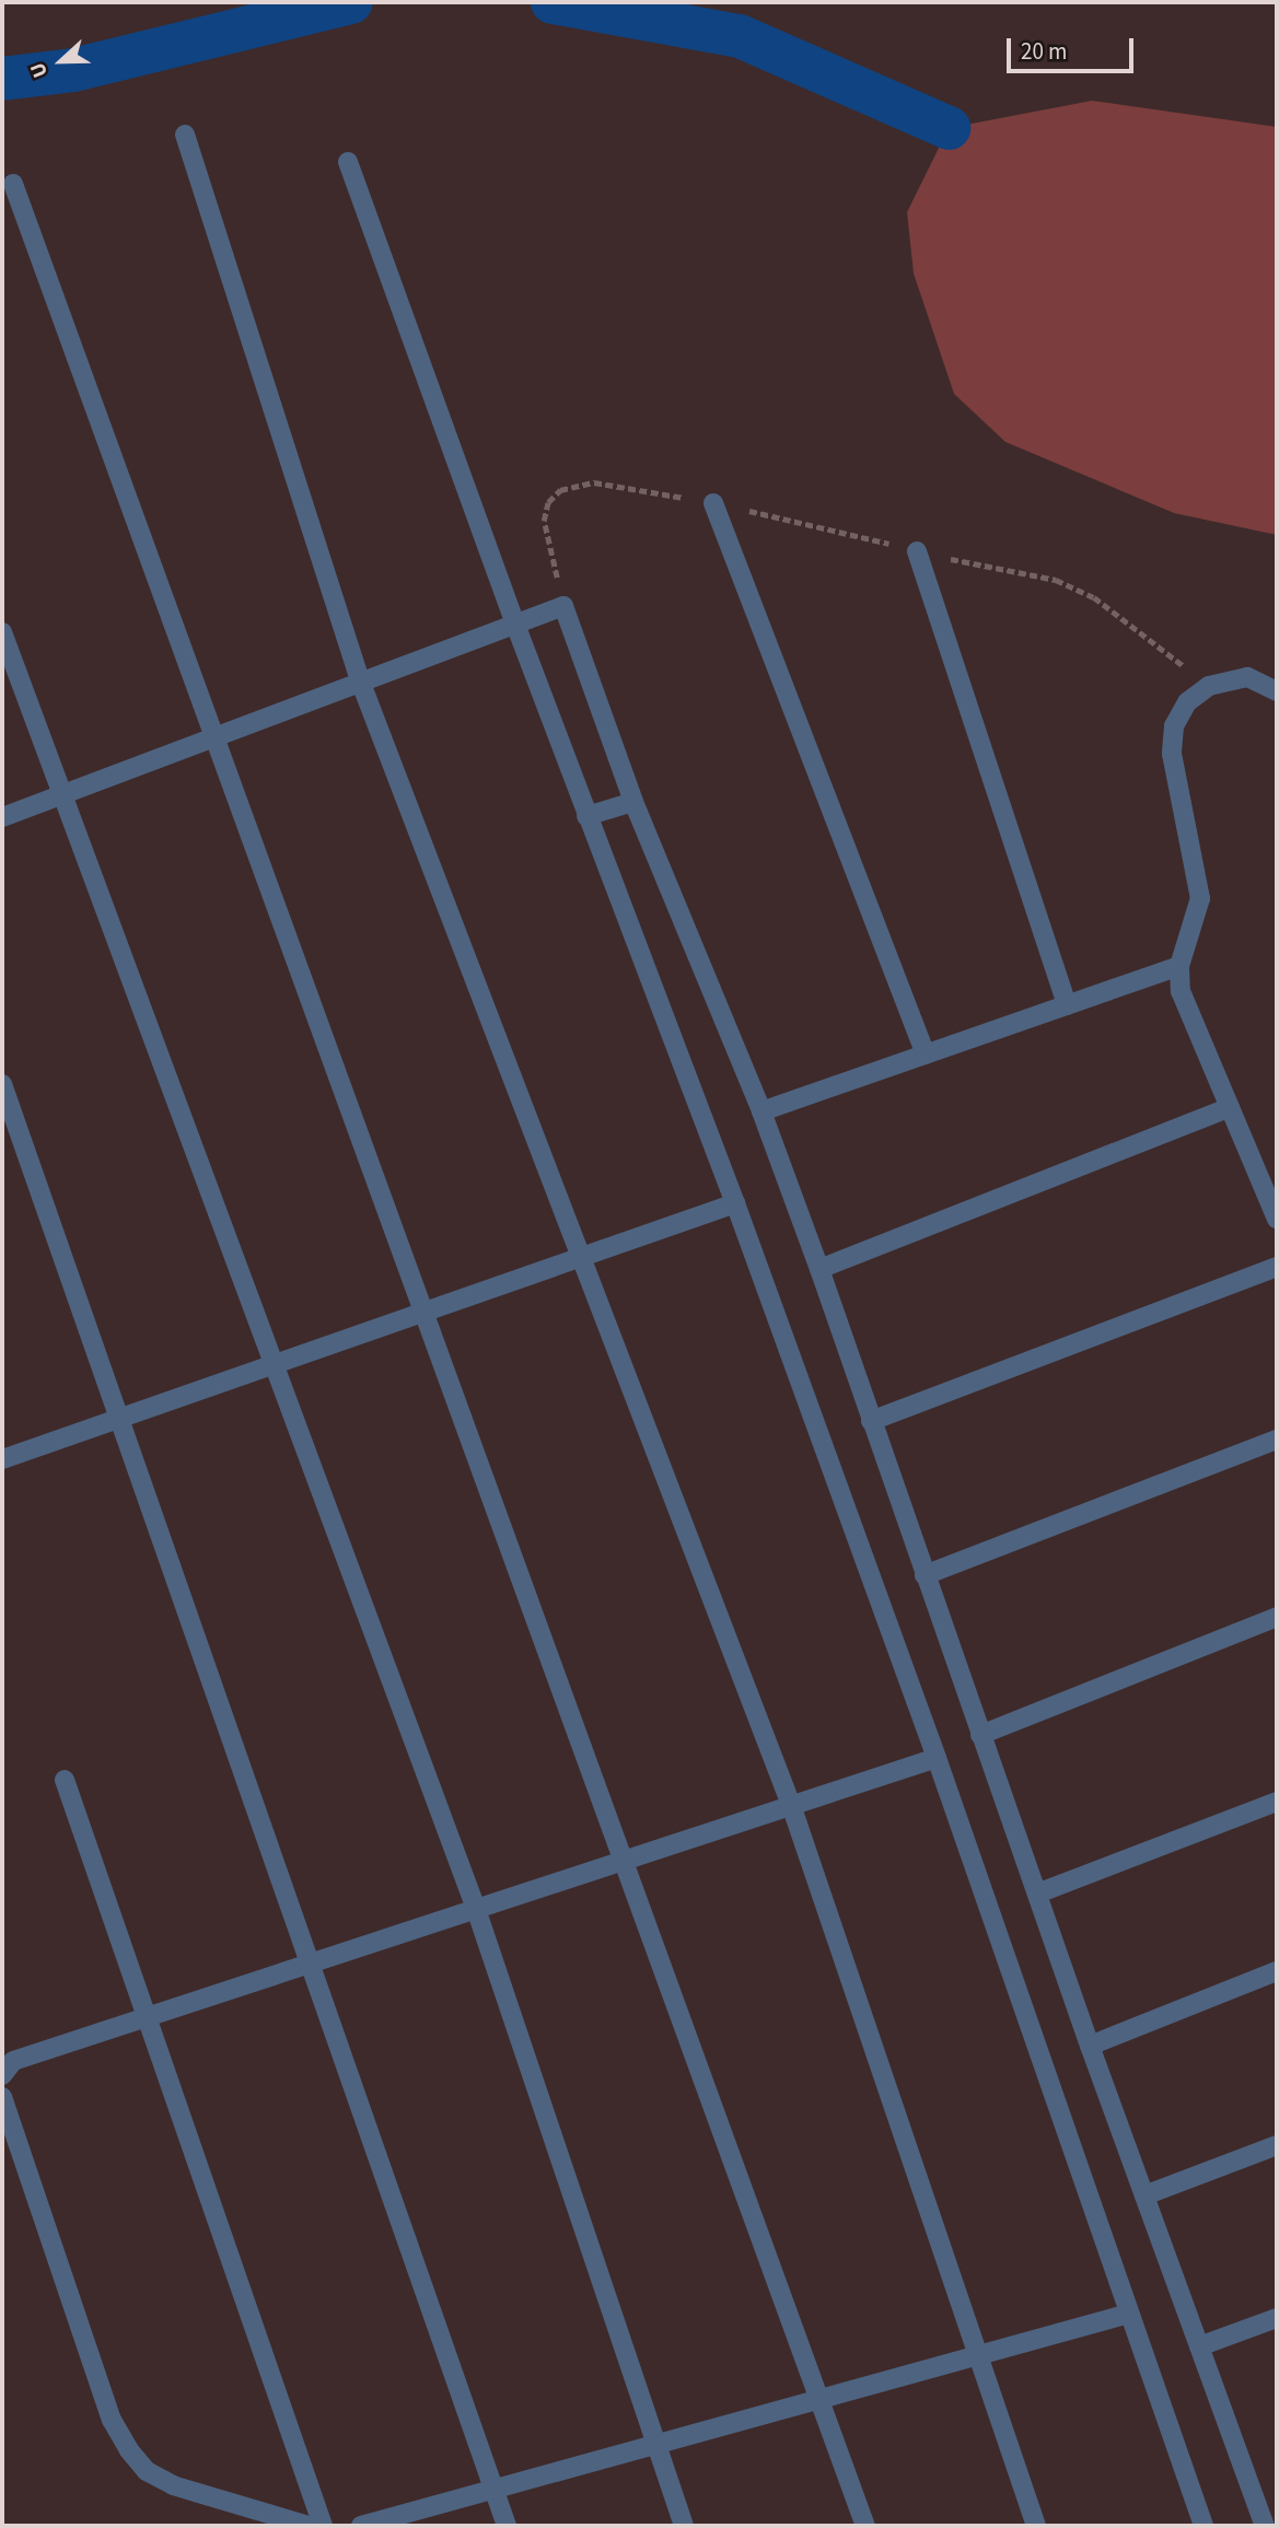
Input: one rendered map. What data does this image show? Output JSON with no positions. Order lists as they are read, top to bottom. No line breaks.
{"scale_bar":"20 m","north":"left"}
